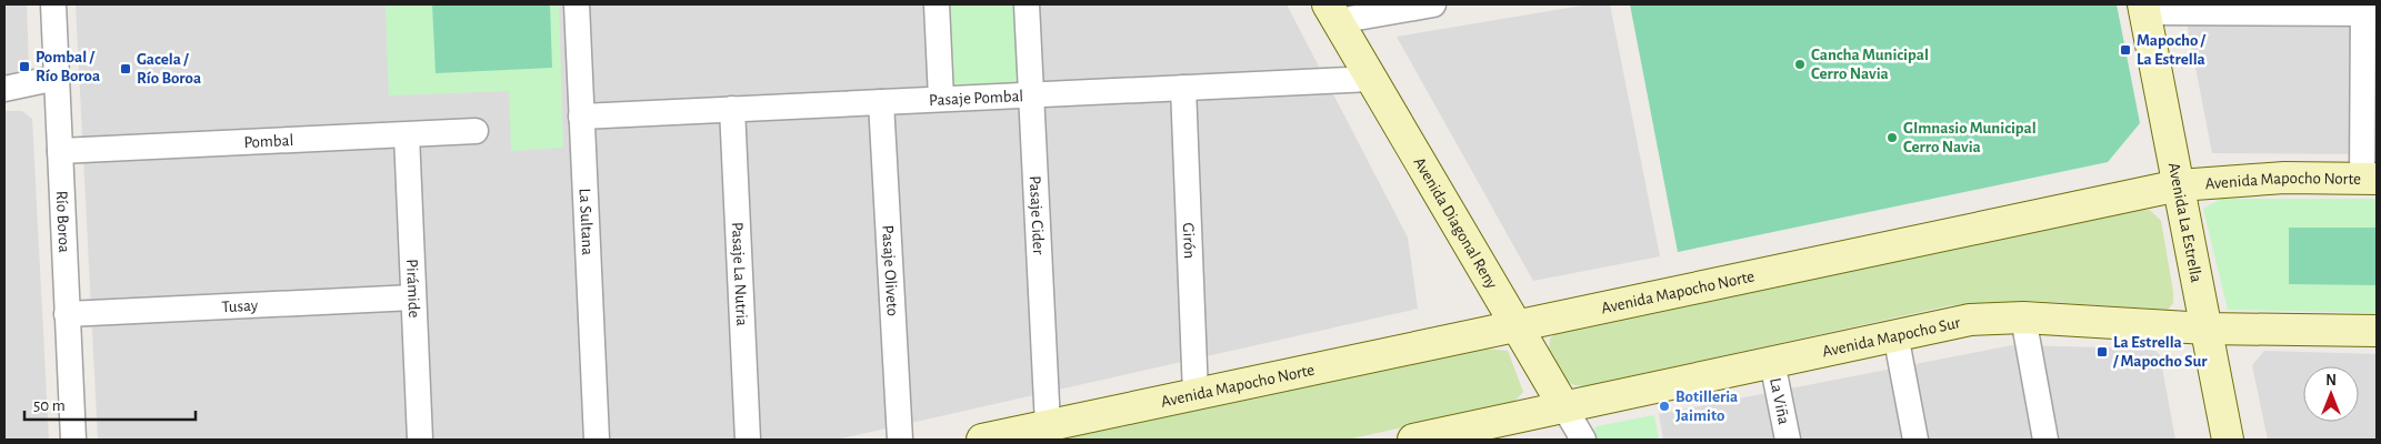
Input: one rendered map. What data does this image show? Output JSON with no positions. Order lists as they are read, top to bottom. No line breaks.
{"streets":{"street":["Pasaje Pombal","Pombal","Avenida Mapocho Norte","Pasaje Cider","Río Boroa","La Sultana","Avenida Diagonal Reny","Avenida La Estrella","Girón","Pasaje Oliveto","Pasaje La Nutria","Pirámide","Tusay","Avenida Mapocho Sur","La Viña"]},"crossings":[["Pasaje Pombal","Pasaje Cider"],["Pasaje Pombal","La Sultana"],["Pasaje Pombal","Avenida Diagonal Reny"],["Pasaje Pombal","Girón"],["Pasaje Pombal","Pasaje Oliveto"],["Pasaje Pombal","Pasaje La Nutria"],["Pombal","Río Boroa"],["Pombal","Pirámide"],["Avenida Mapocho Norte","Pasaje Cider"],["Avenida Mapocho Norte","Avenida Diagonal Reny"],["Avenida Mapocho Norte","Avenida La Estrella"],["Avenida Mapocho Norte","Girón"],["Río Boroa","Tusay"],["Avenida Diagonal Reny","Avenida Mapocho Sur"],["Avenida La Estrella","Avenida Mapocho Sur"],["Pirámide","Tusay"],["Avenida Mapocho Sur","La Viña"]],"places":{"transit":["Mapocho / La Estrella","Pombal / Río Boroa","Gacela / Río Boroa","La Estrella / Mapocho Sur"],"other":["Cancha Municipal Cerro Navia","GImnasio Municipal Cerro Navia","Botilleria Jaimito"]},"scale_bar":"50 m","north":"top"}
